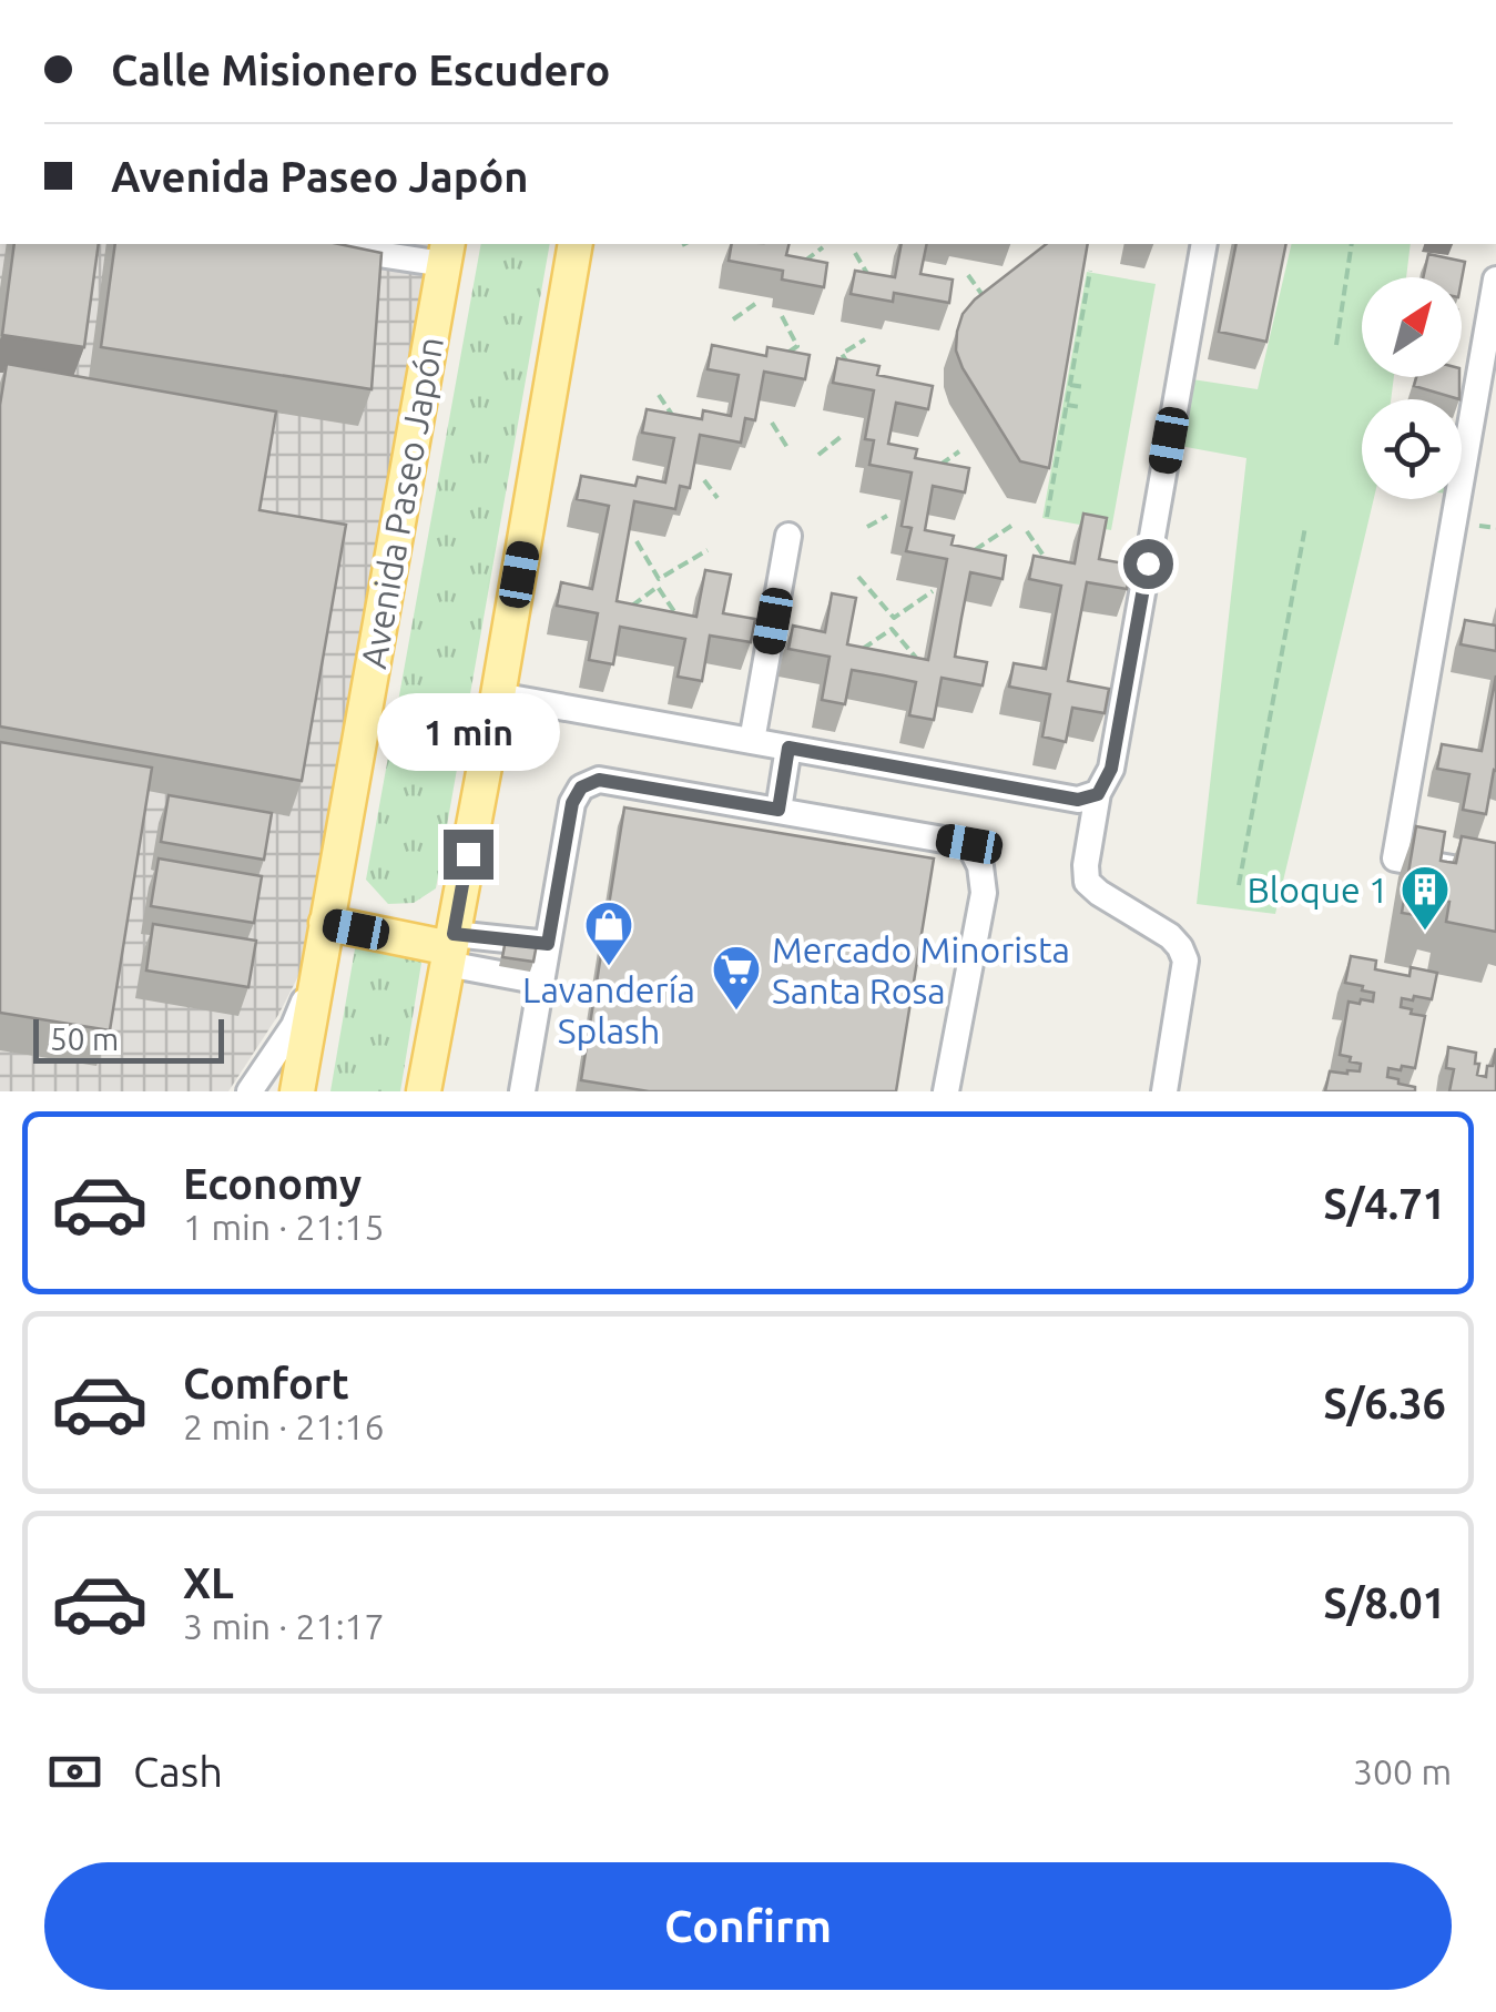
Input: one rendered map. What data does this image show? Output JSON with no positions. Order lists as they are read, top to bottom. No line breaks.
{"streets":{"main road":["Avenida Paseo Japón"]},"places":{"building":["Bloque 1"],"shop":["Lavandería Splash"],"supermarket":["Mercado Minorista Santa Rosa"]},"scale_bar":"50 m","north":"top right","page":{"banner":["Calle Misionero Escudero","Avenida Paseo Japón"],"bubble":"1 min","scale":"50 m","list":[{"name":"Economy","note":"1 min · 21:15","value":"S/4.71"},{"name":"Comfort","note":"2 min · 21:16","value":"S/6.36"},{"name":"XL","note":"3 min · 21:17","value":"S/8.01"}],"pay":["Cash","300 m"],"buttons":"Confirm"}}
